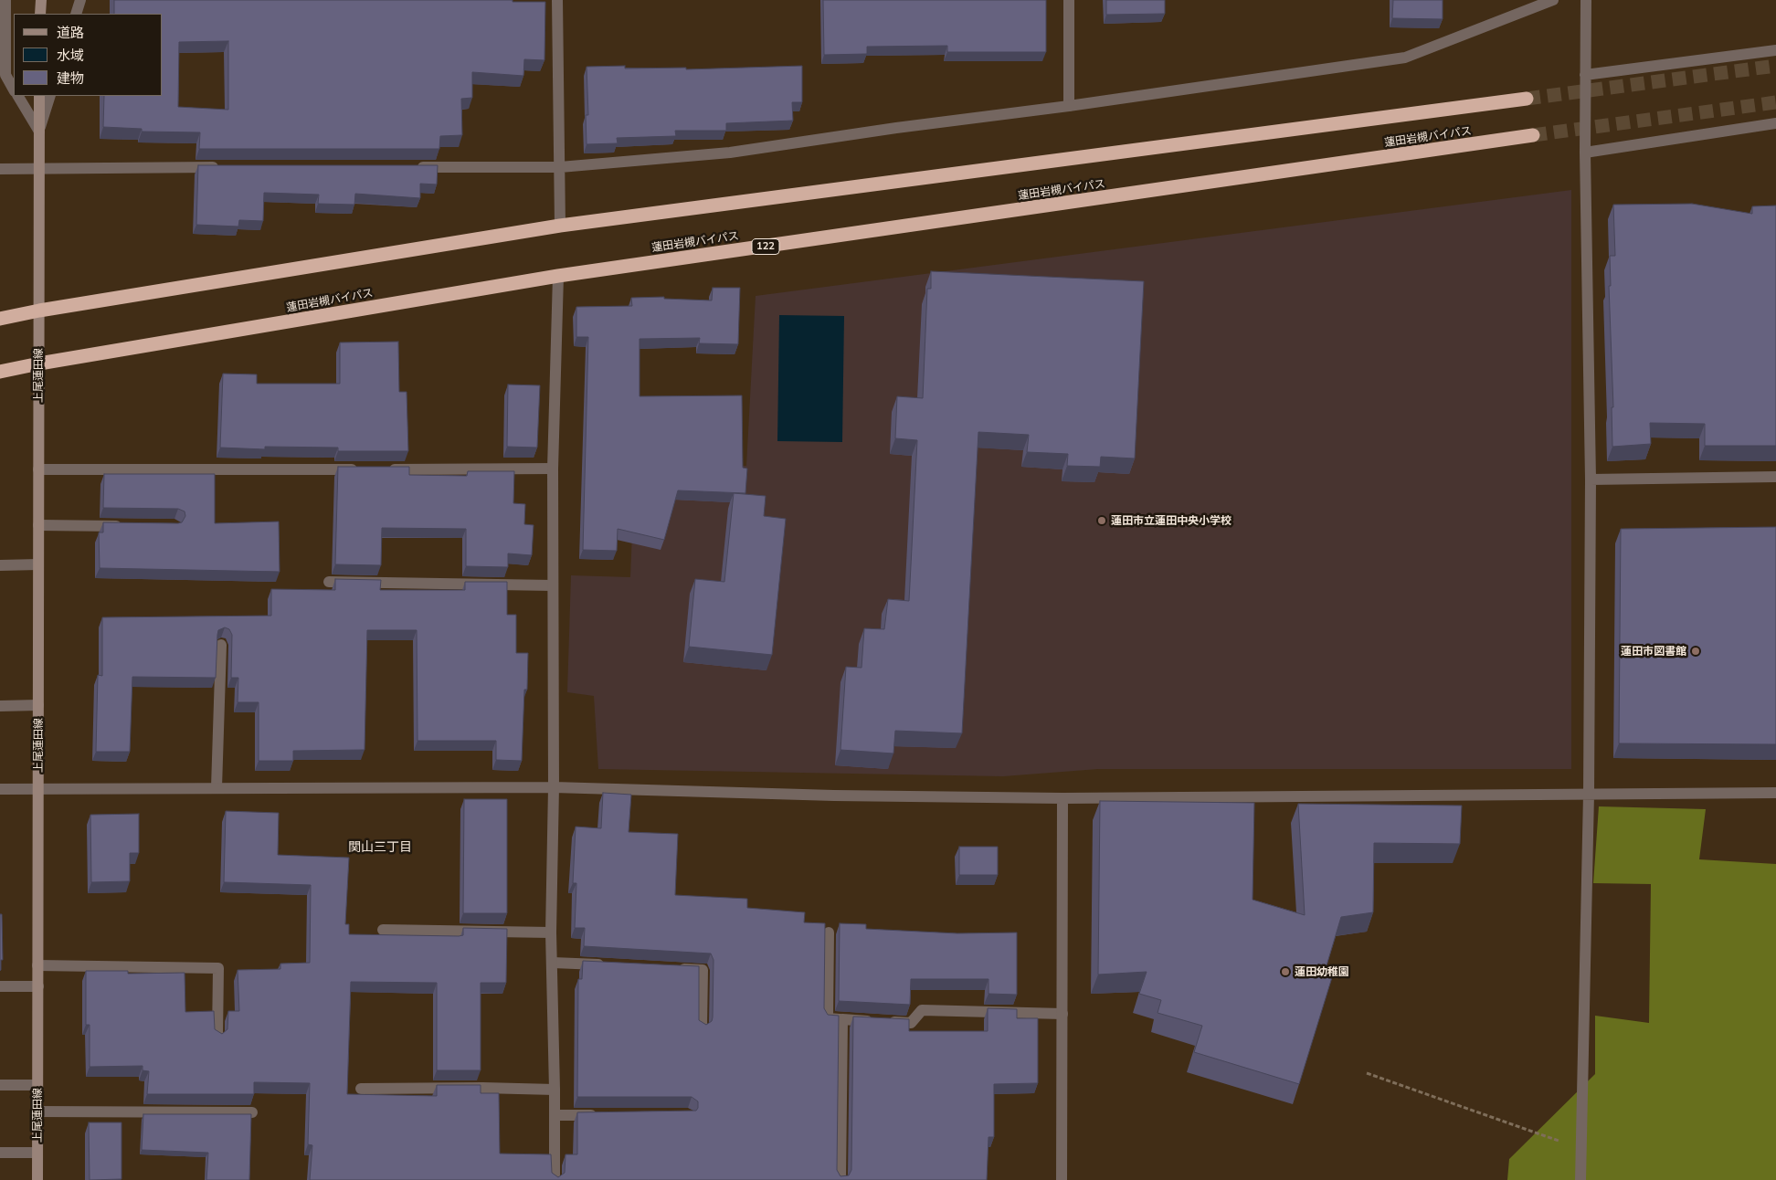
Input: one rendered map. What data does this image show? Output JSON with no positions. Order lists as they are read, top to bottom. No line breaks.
{"streets":{"highway":["蓮田岩槻バイパス","122"],"main road":["上尾蓮田線"]},"crossings":[["蓮田岩槻バイパス","上尾蓮田線"]],"districts":["関山三丁目"],"places":["蓮田市立蓮田中央小学校","蓮田市図書館","蓮田幼稚園"],"legend":["道路","水域","建物"]}
